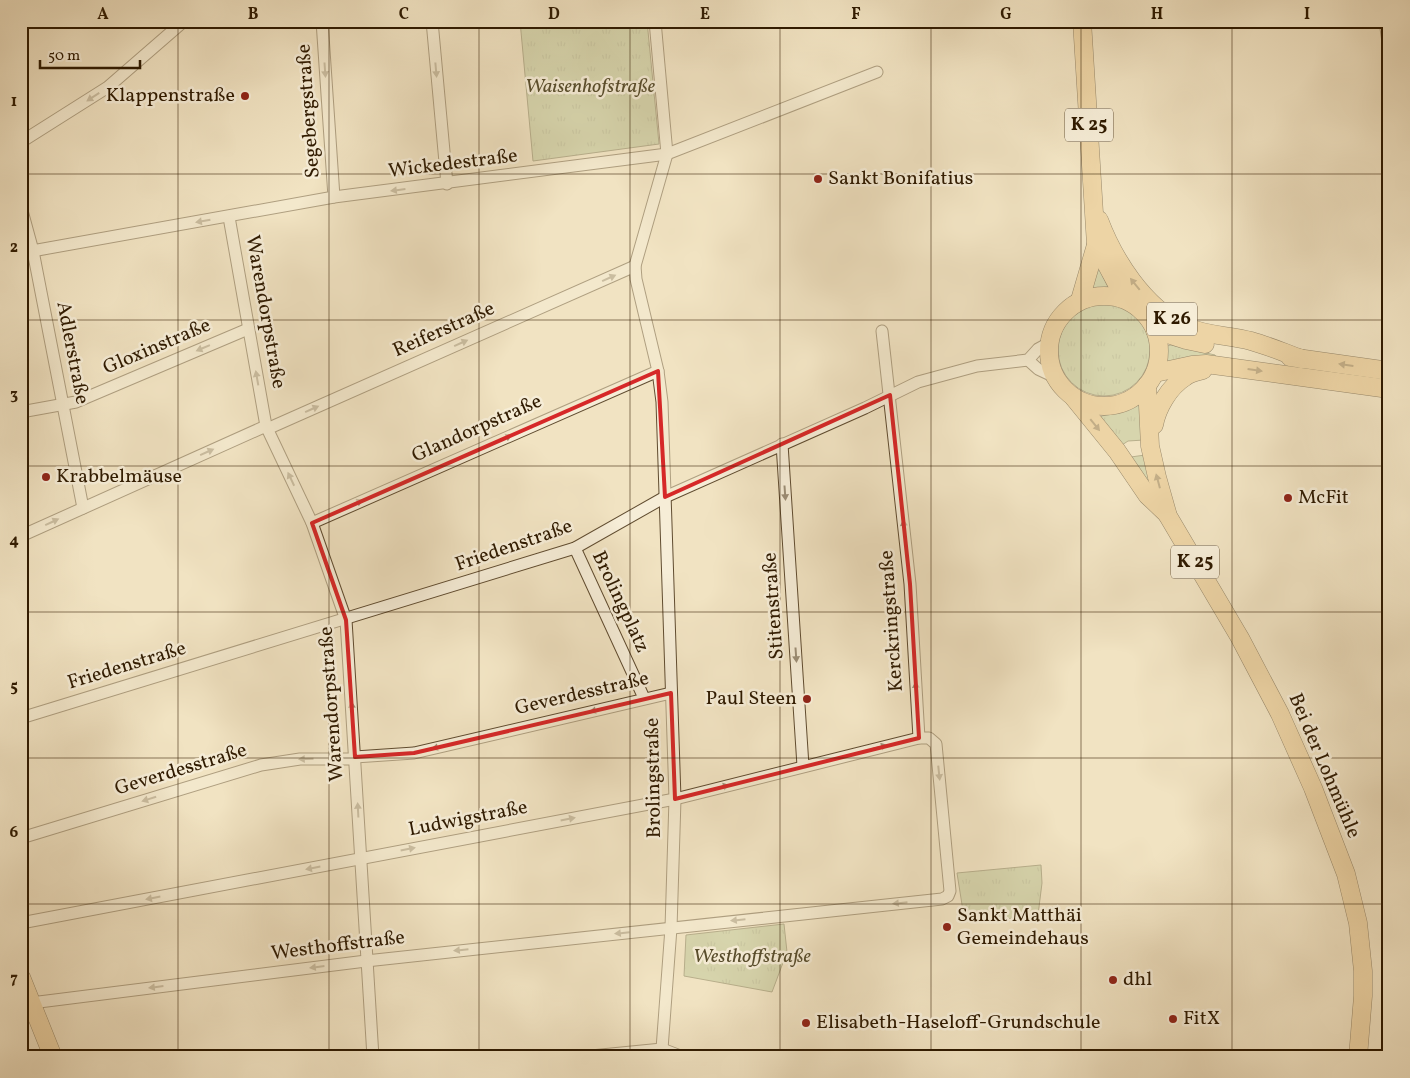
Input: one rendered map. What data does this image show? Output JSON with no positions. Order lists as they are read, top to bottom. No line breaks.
{"streets":{"main road":["K 25","K 26","Bei der Lohmühle"],"street":["Segebergstraße","Wickedestraße","Warendorpstraße","Reiferstraße","Gloxinstraße","Adlerstraße","Glandorpstraße","Friedenstraße","Brolingplatz","Stitenstraße","Kerckringstraße","Geverdesstraße","Brolingstraße","Ludwigstraße","Westhoffstraße"]},"crossings":[["Segebergstraße","Wickedestraße"],["K 25","K 26"],["K 25","Bei der Lohmühle"],["Wickedestraße","Warendorpstraße"],["Wickedestraße","Adlerstraße"],["Warendorpstraße","Reiferstraße"],["Warendorpstraße","Gloxinstraße"],["Warendorpstraße","Glandorpstraße"],["Warendorpstraße","Friedenstraße"],["Warendorpstraße","Geverdesstraße"],["Warendorpstraße","Ludwigstraße"],["Warendorpstraße","Westhoffstraße"],["K 26","Bei der Lohmühle"],["Reiferstraße","Adlerstraße"],["Gloxinstraße","Adlerstraße"],["Friedenstraße","Brolingplatz"],["Friedenstraße","Stitenstraße"],["Friedenstraße","Kerckringstraße"],["Friedenstraße","Brolingstraße"],["Brolingplatz","Geverdesstraße"],["Stitenstraße","Ludwigstraße"],["Kerckringstraße","Ludwigstraße"],["Kerckringstraße","Westhoffstraße"],["Geverdesstraße","Brolingstraße"],["Brolingstraße","Ludwigstraße"],["Brolingstraße","Westhoffstraße"],["Ludwigstraße","Westhoffstraße"]],"one_way":["Segebergstraße","Wickedestraße","Warendorpstraße","Reiferstraße","Gloxinstraße","Glandorpstraße","Stitenstraße","Kerckringstraße","Geverdesstraße","Westhoffstraße"],"parks":["Waisenhofstraße","Westhoffstraße"],"places":["Klappenstraße","Sankt Bonifatius","Krabbelmäuse","McFit","Paul Steen","Sankt Matthäi Gemeindehaus","dhl","FitX","Elisabeth-Haseloff-Grundschule"],"scale_bar":"50 m","grid":{"columns":["A","B","C","D","E","F","G","H","I"],"rows":["1","2","3","4","5","6","7"]}}
